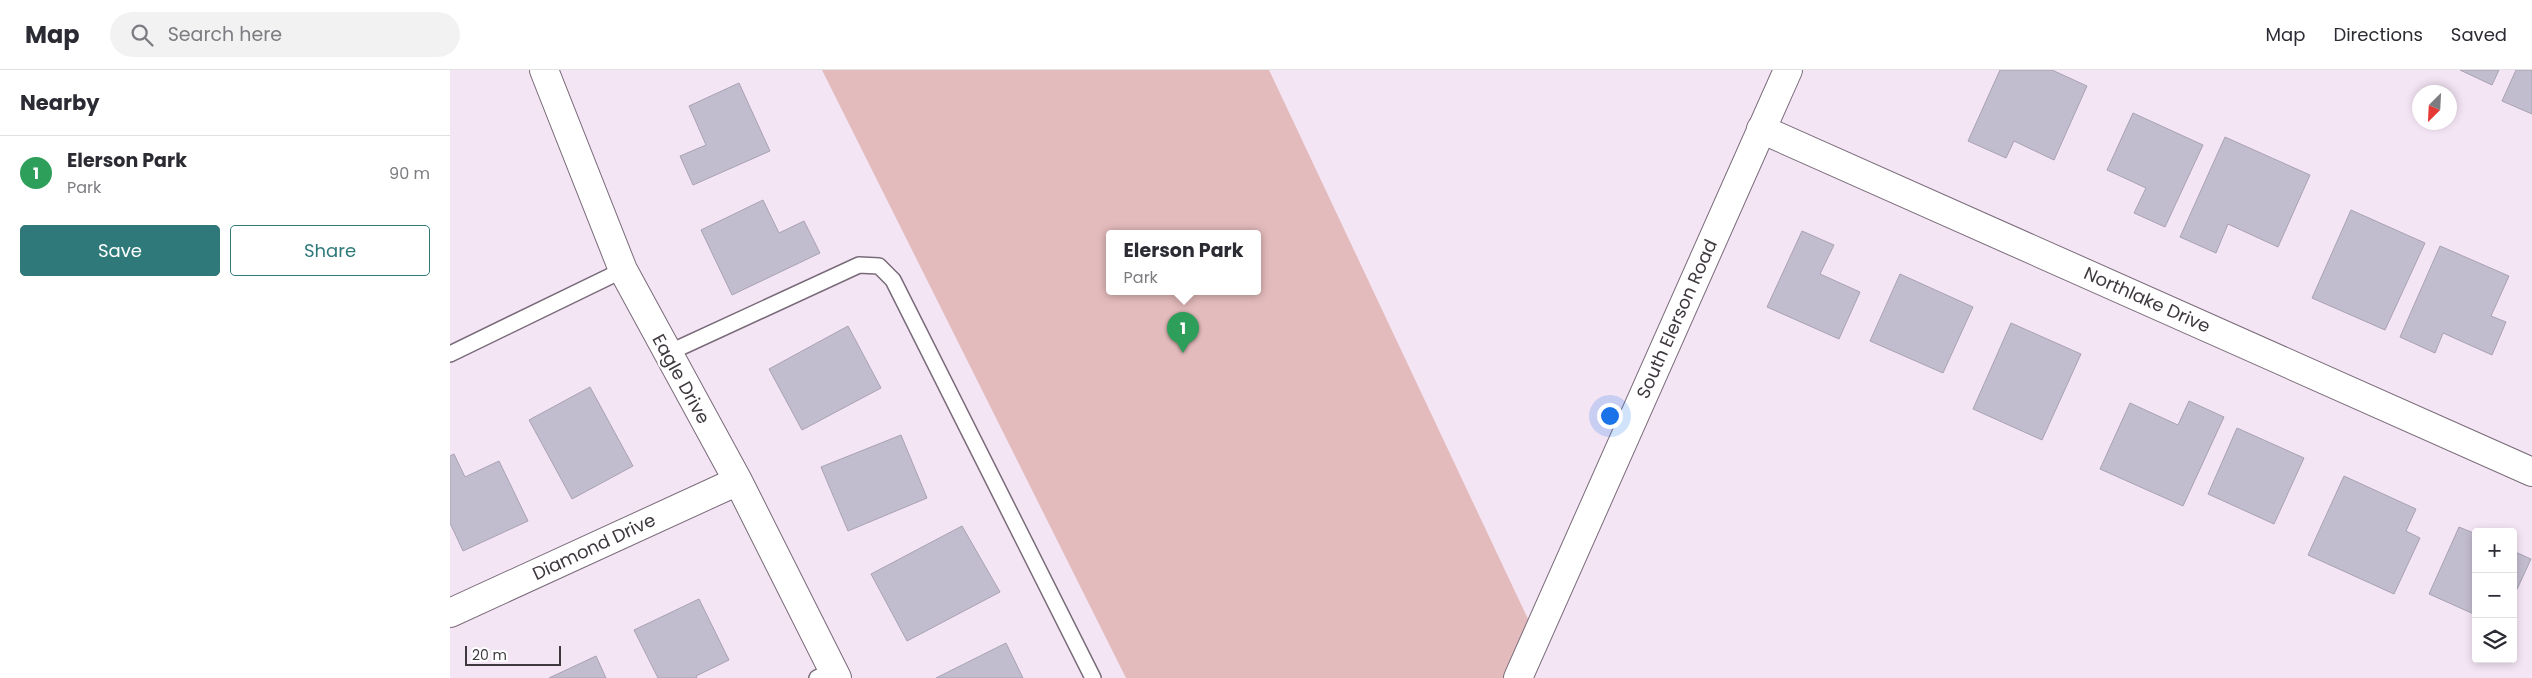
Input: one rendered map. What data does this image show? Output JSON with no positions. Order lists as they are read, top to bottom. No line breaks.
{"streets":{"street":["Northlake Drive","South Elerson Road","Eagle Drive","Diamond Drive"]},"crossings":[["Northlake Drive","South Elerson Road"],["Eagle Drive","Diamond Drive"]],"scale_bar":"20 m","north":"bottom left","page":{"header":"Map","search":"Search here","nav":["Map","Directions","Saved"],"heading":"Nearby","list":[{"mark":"1","name":"Elerson Park","note":"Park","value":"90 m"}],"buttons":["Save","Share"],"popup":["Elerson Park","Park"],"pins":"1","map_buttons":["+","−"],"scale":"20 m"}}
